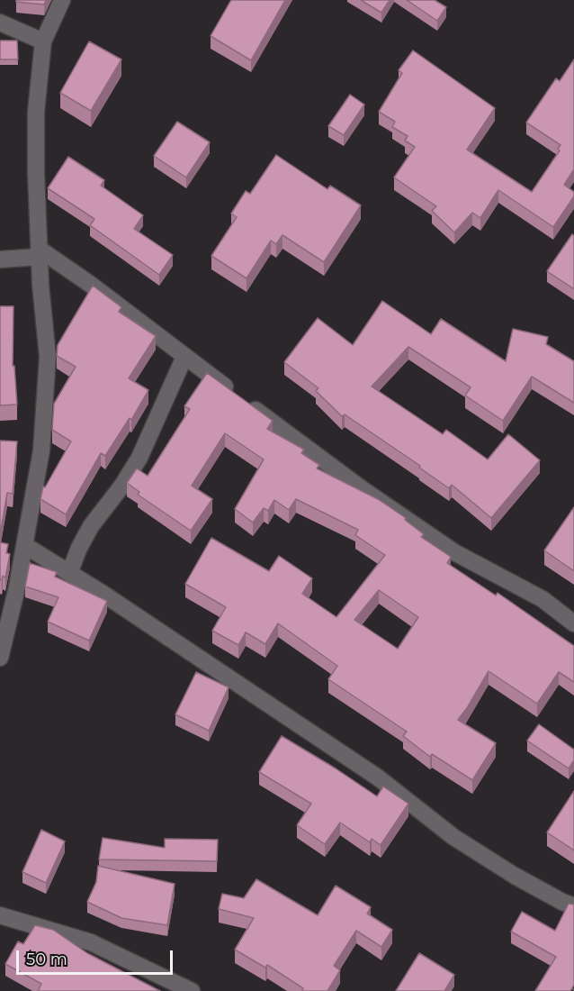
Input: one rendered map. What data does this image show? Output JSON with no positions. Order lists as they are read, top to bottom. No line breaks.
{"scale_bar":"50 m"}
